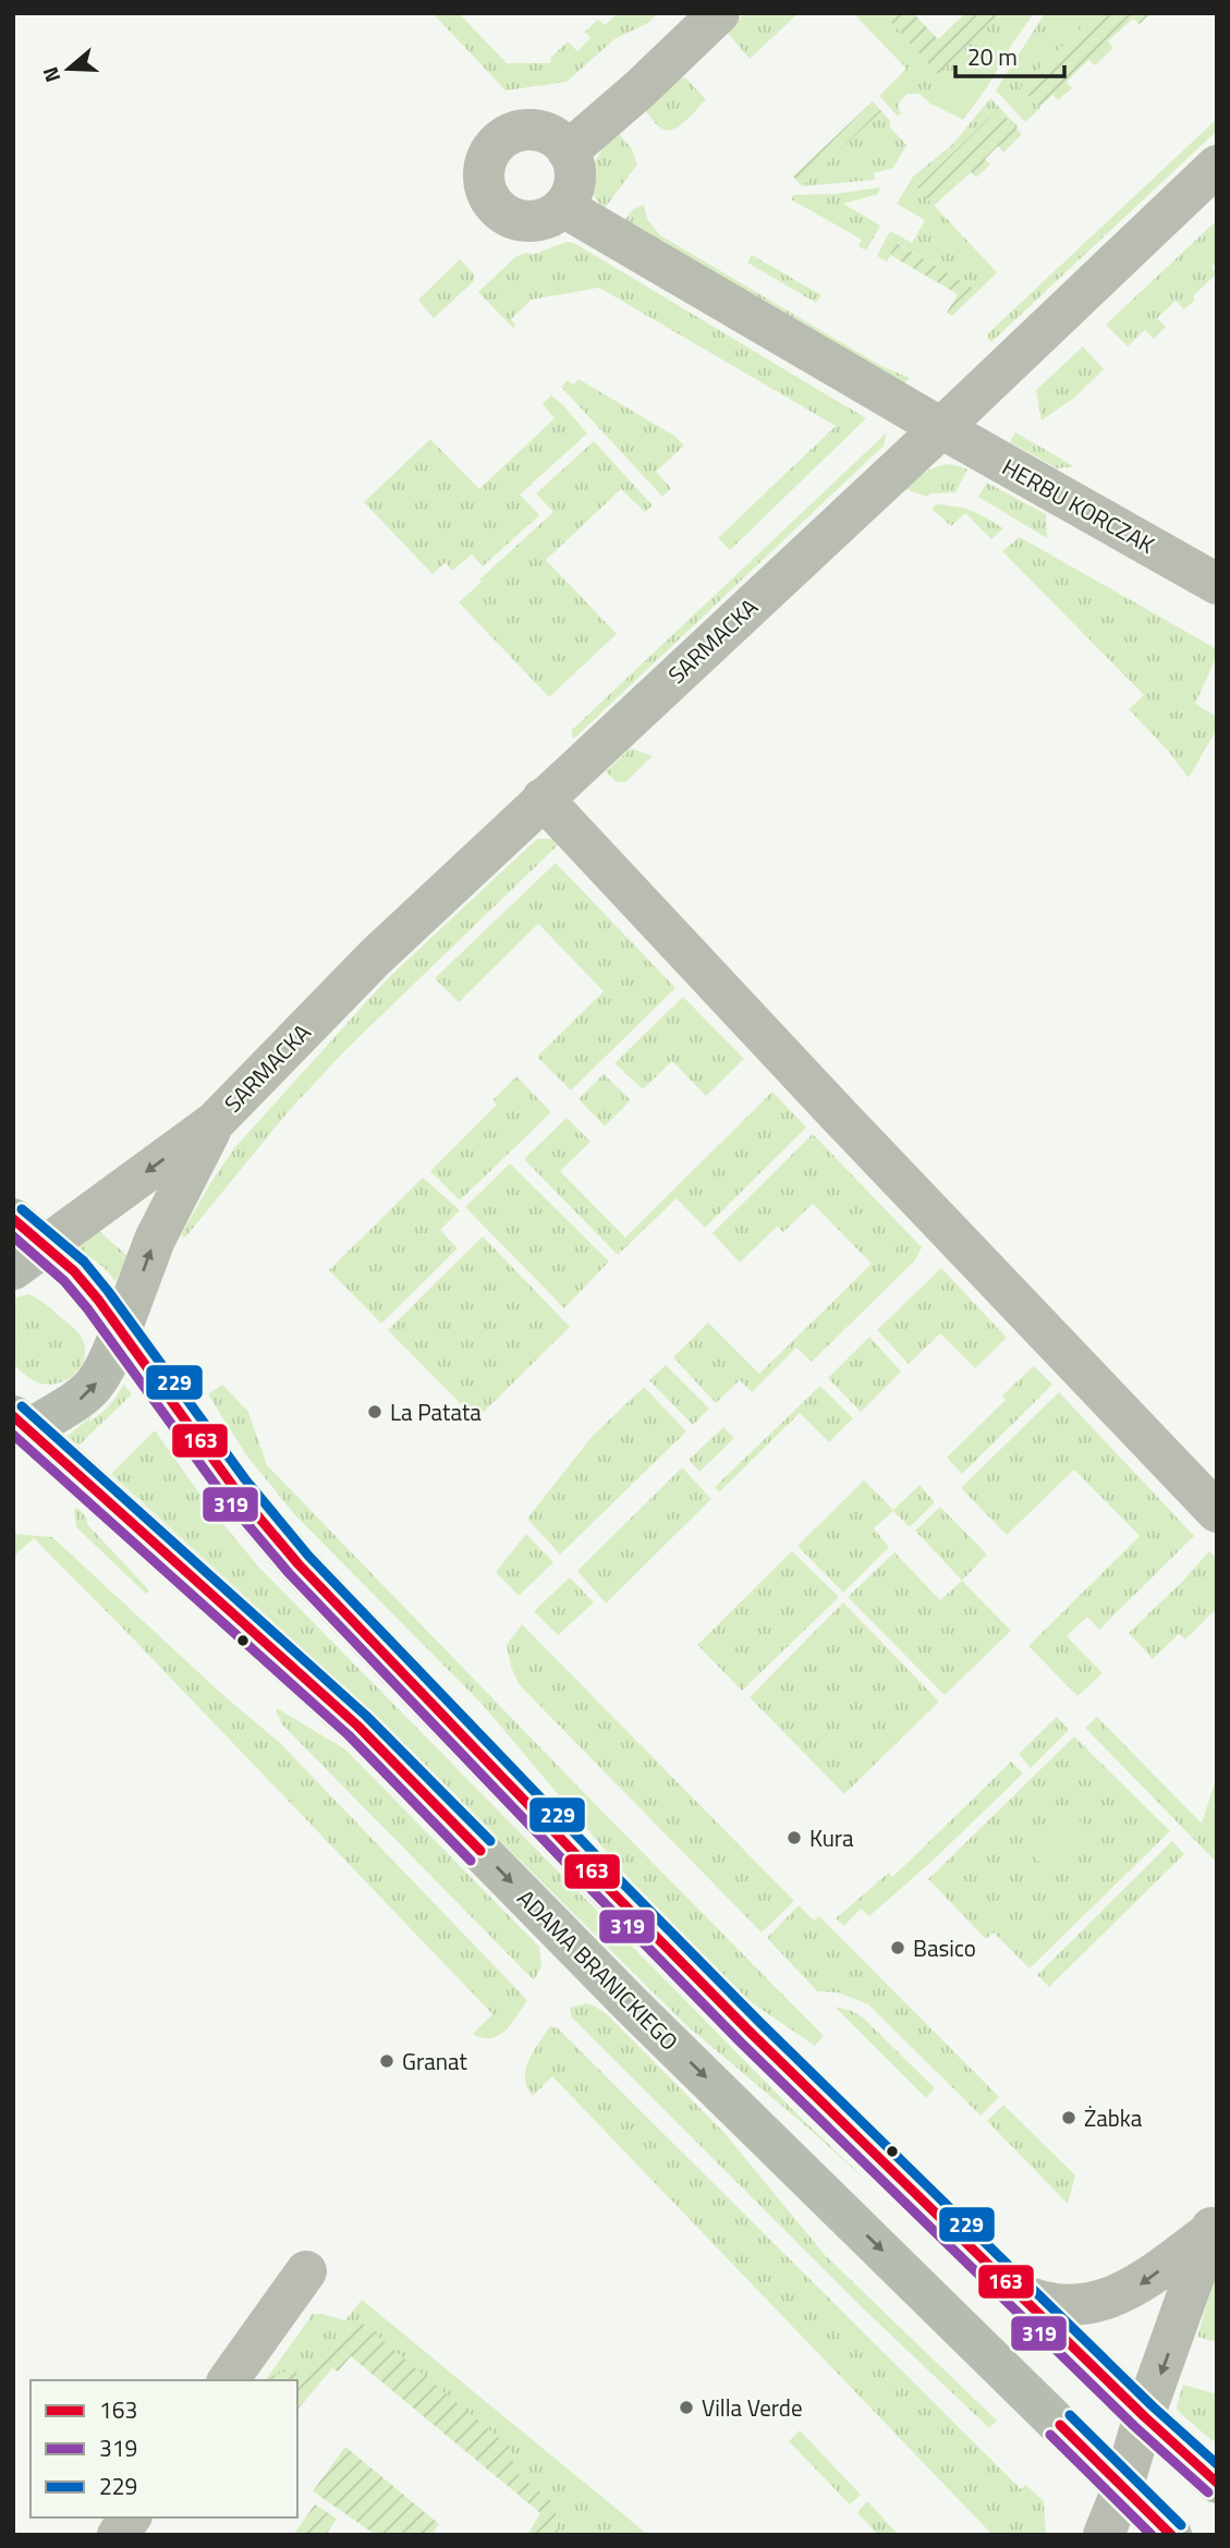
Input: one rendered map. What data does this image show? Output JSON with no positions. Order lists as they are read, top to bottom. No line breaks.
{"streets":{"main road":["SARMACKA","ADAMA BRANICKIEGO"],"street":["HERBU KORCZAK"]},"crossings":[["HERBU KORCZAK","SARMACKA"],["SARMACKA","ADAMA BRANICKIEGO"]],"places":["La Patata","Kura","Basico","Granat","Żabka","Villa Verde"],"lines":["transit line 229","transit line 163","transit line 319"],"legend":["163","319","229"],"scale_bar":"20 m","north":"left"}
